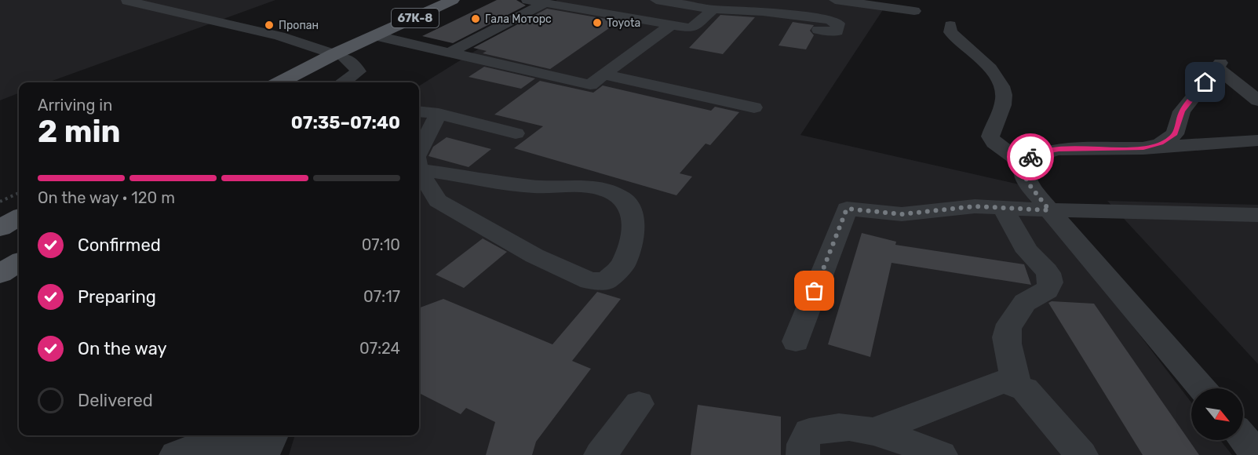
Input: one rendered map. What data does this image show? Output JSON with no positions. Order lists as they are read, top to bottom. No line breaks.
{"streets":{"main road":["67К-8"]},"places":["Гала Моторс","Toyota","Пропан"],"north":"bottom right","page":{"heading":["2 min","Arriving in","07:35–07:40"],"bar":"On the way · 120 m","list":[["Confirmed","07:10"],["Preparing","07:17"],["On the way","07:24"],"Delivered"]}}
